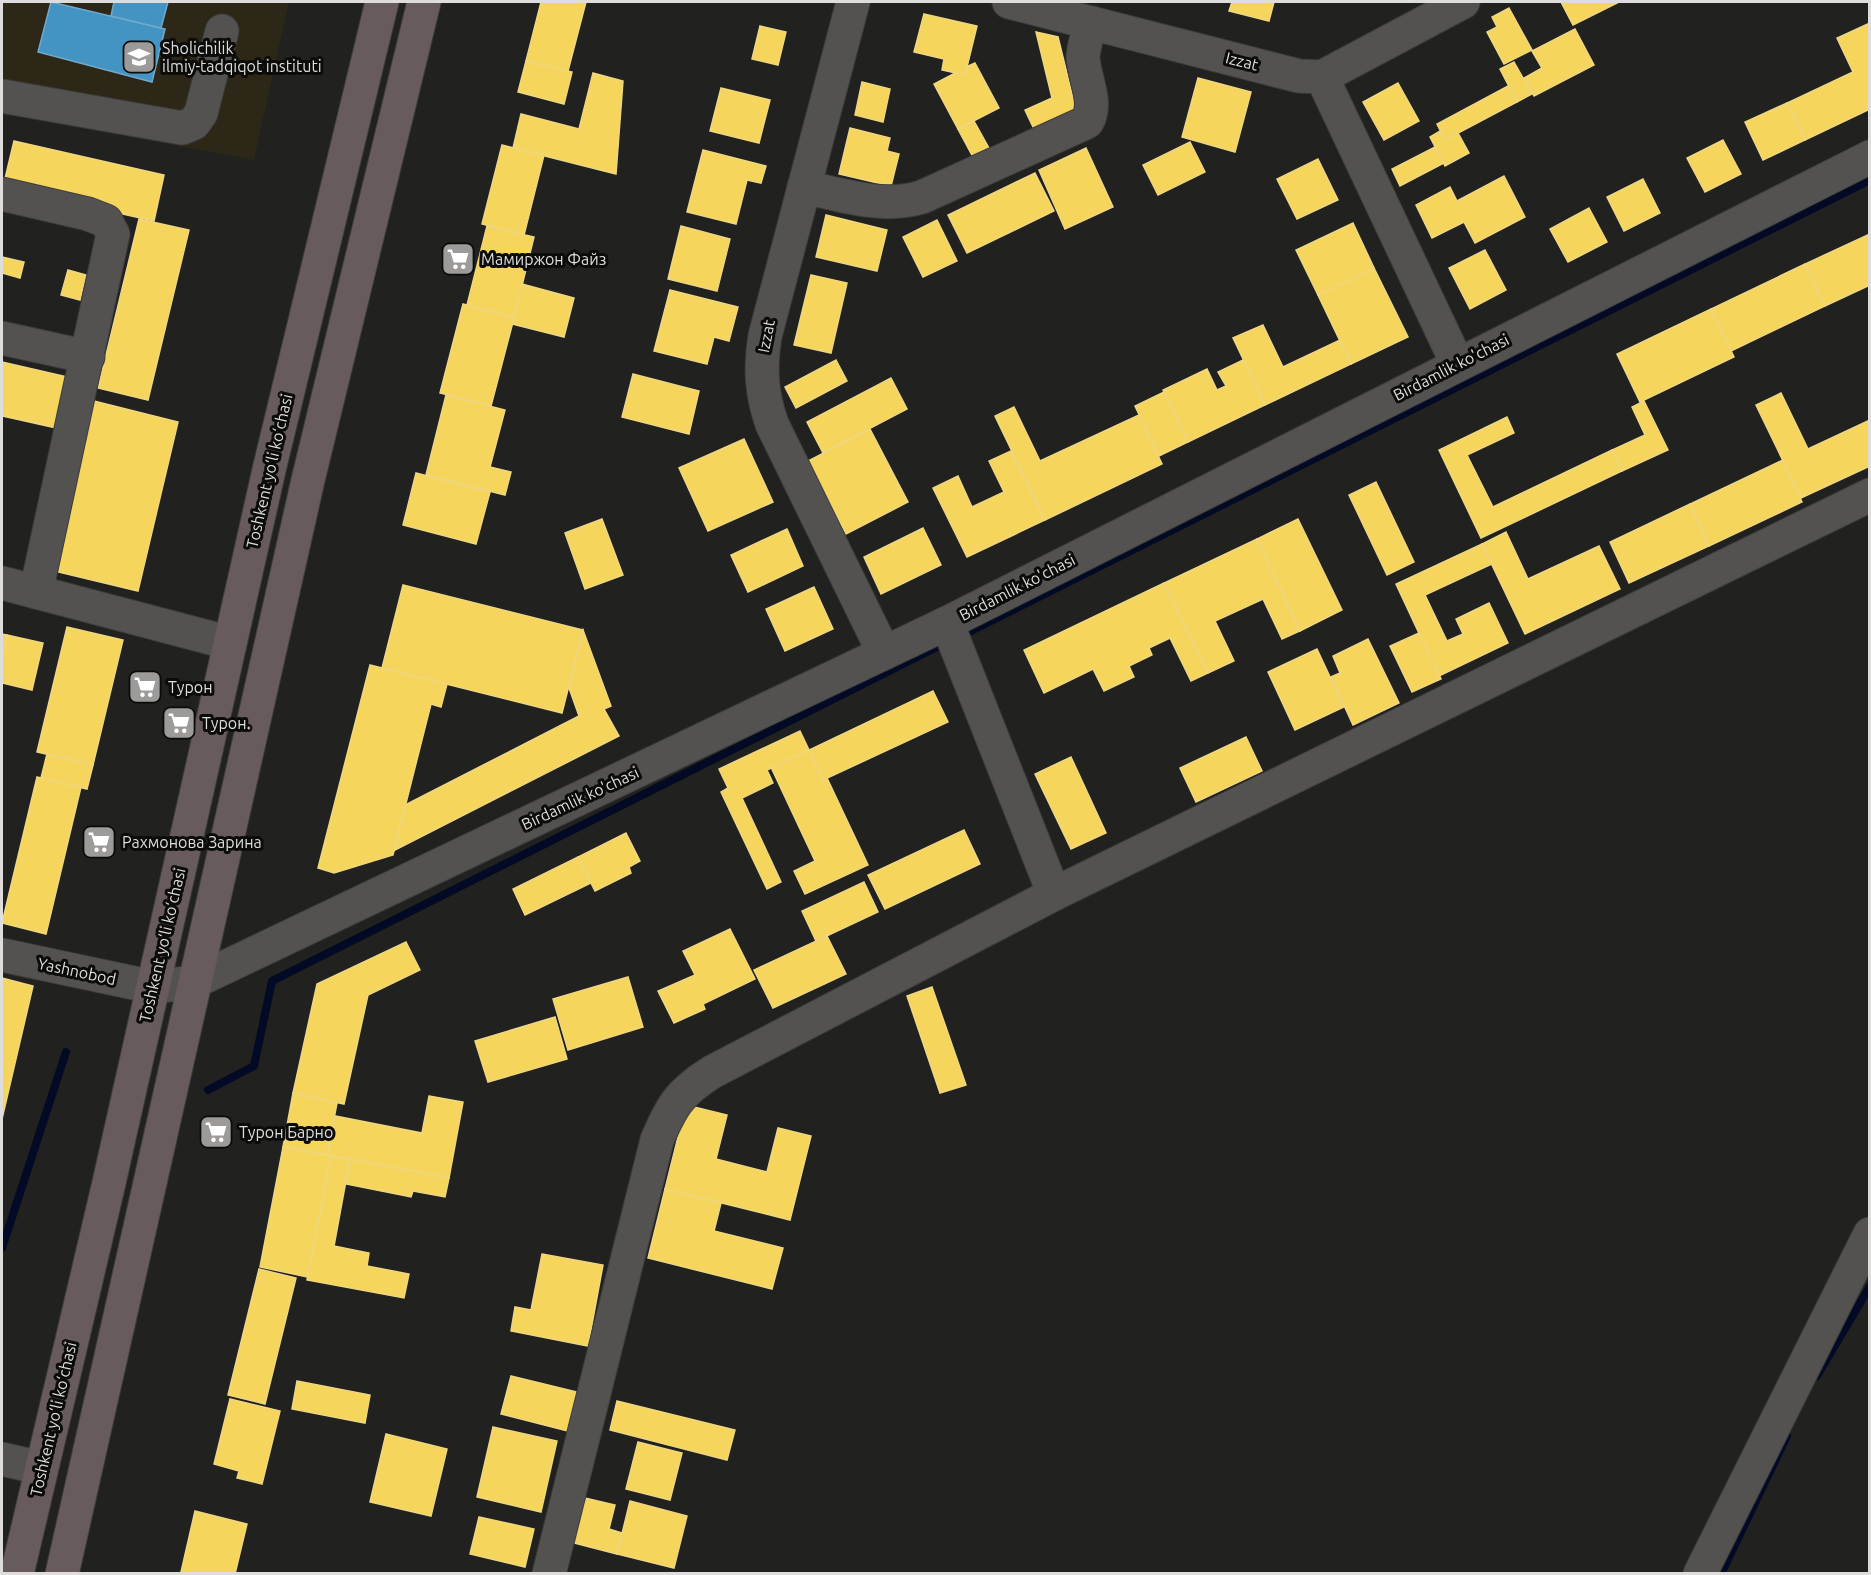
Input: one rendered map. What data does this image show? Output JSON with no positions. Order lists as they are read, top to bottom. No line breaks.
{"streets":{"highway":["Toshkent yo‘li ko‘chasi"],"street":["Izzat","Birdamlik ko'chasi","Yashnobod"]},"crossings":[["Izzat","Birdamlik ko'chasi"],["Birdamlik ko'chasi","Toshkent yo‘li ko‘chasi"],["Birdamlik ko'chasi","Yashnobod"],["Toshkent yo‘li ko‘chasi","Yashnobod"]],"places":{"school or university":["Sholichilik ilmiy-tadqiqot instituti"],"supermarket":["Мамиржон Файз","Турон","Турон.","Рахмонова Зарина","Турон Барно"]}}
